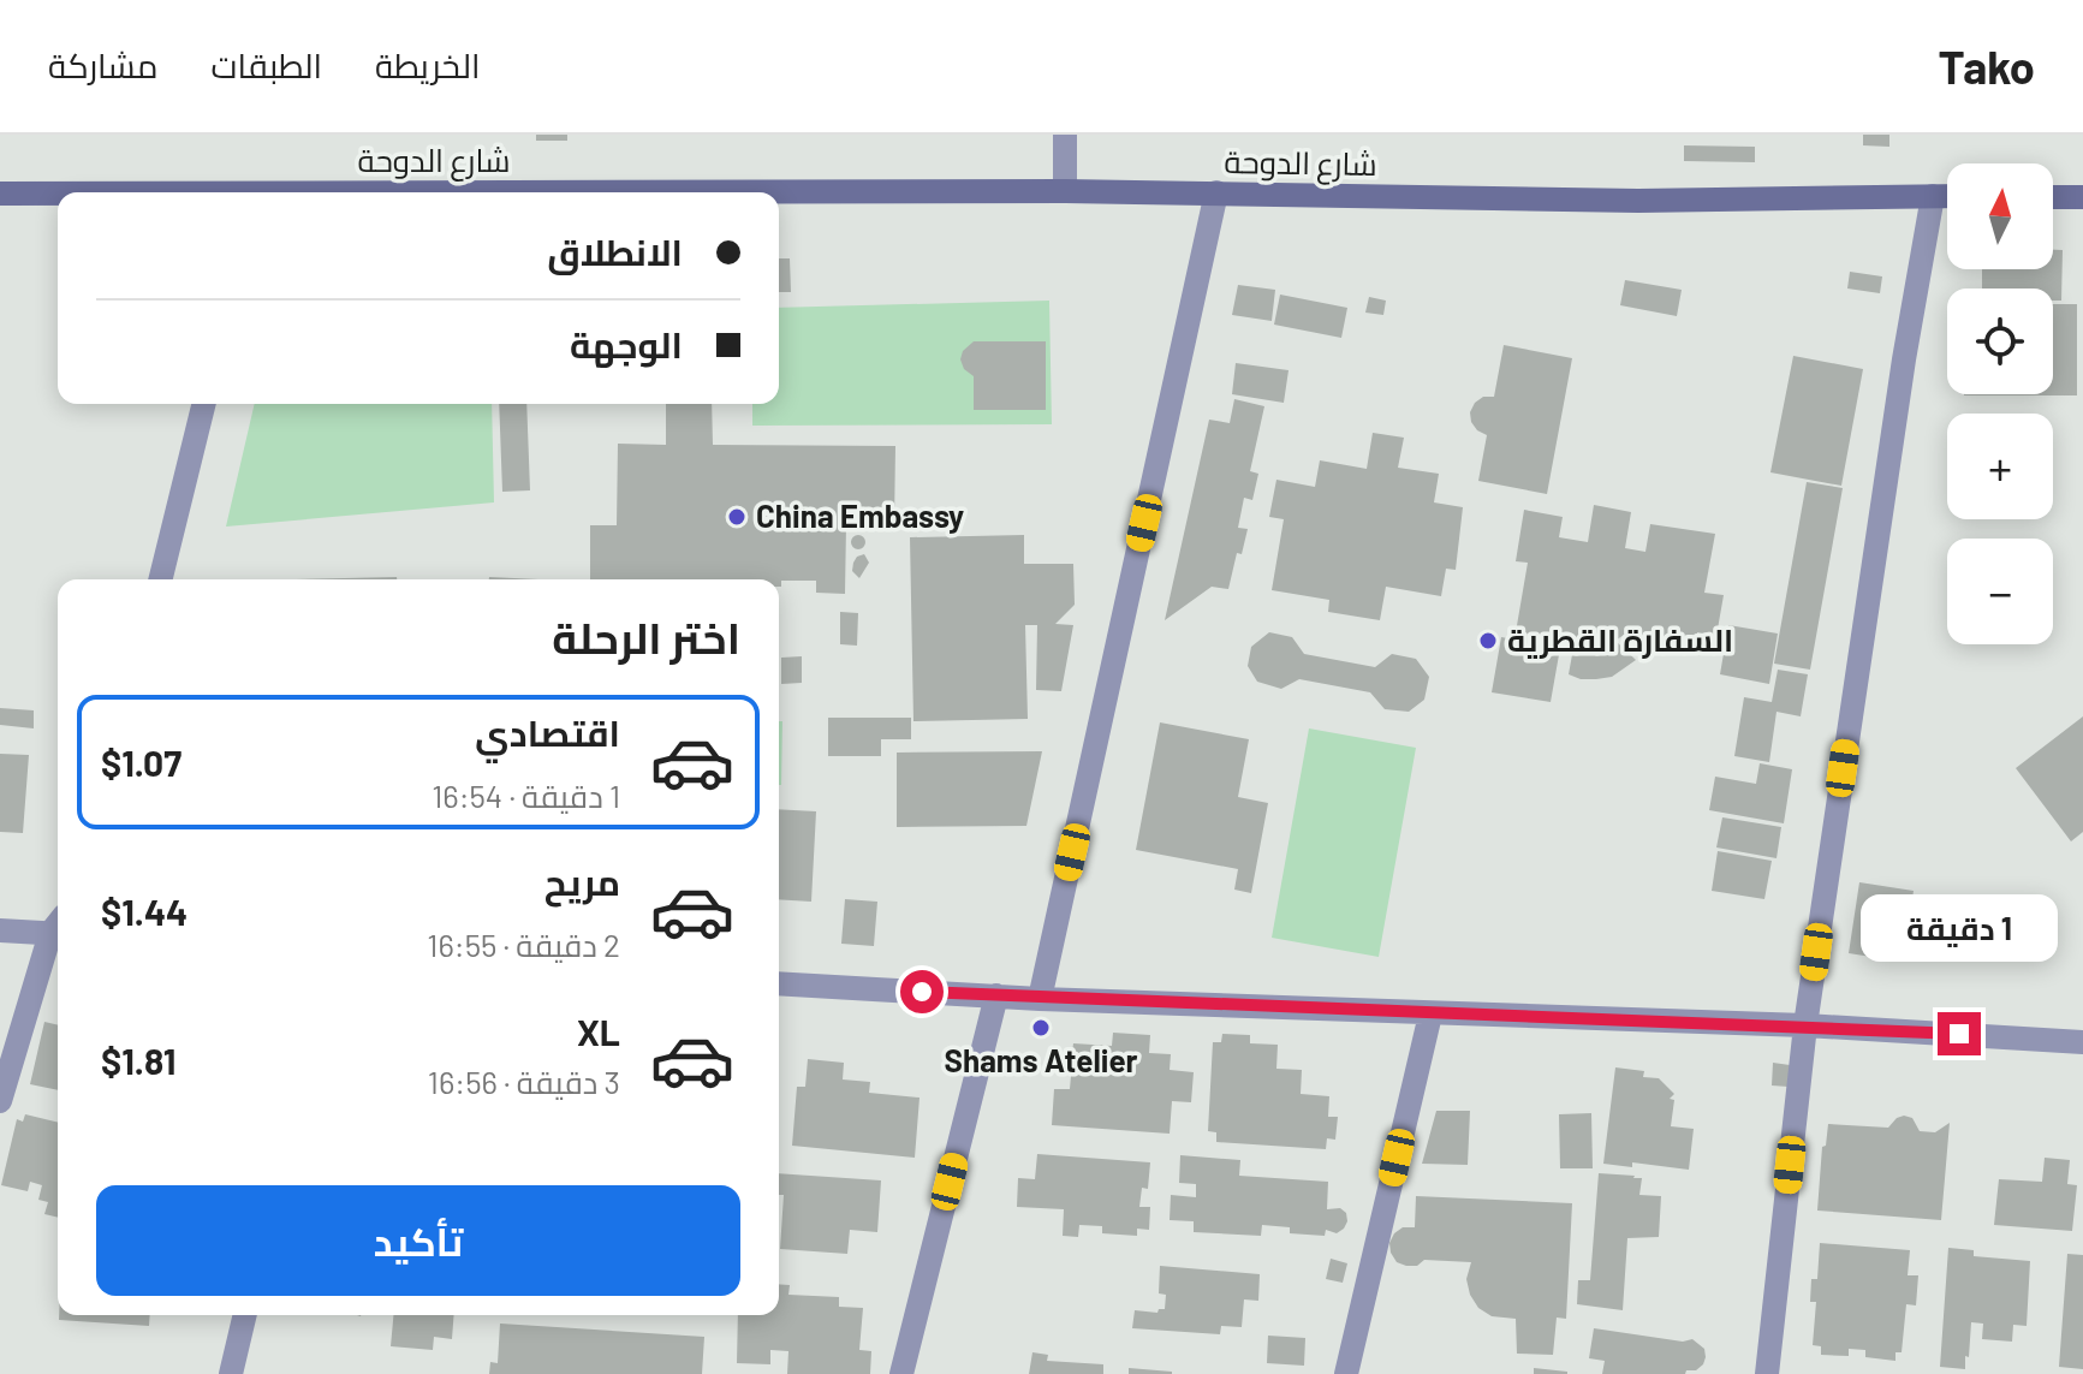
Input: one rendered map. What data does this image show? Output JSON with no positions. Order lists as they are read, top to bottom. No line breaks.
{"streets":{"street":["شارع الدوحة"]},"places":["China Embassy","السفارة القطرية","Shams Atelier"],"north":"top","page":{"header":"Tako","nav":["الخريطة","الطبقات","مشاركة"],"map_buttons":["+","−"],"banner":["الانطلاق","الوجهة"],"heading":"اختر الرحلة","list":[{"name":"اقتصادي","note":"1 دقيقة · 16:54","value":"$1.07"},{"name":"مريح","note":"2 دقيقة · 16:55","value":"$1.44"},{"name":"XL","note":"3 دقيقة · 16:56","value":"$1.81"}],"bubble":"1 دقيقة","buttons":"تأكيد"}}
